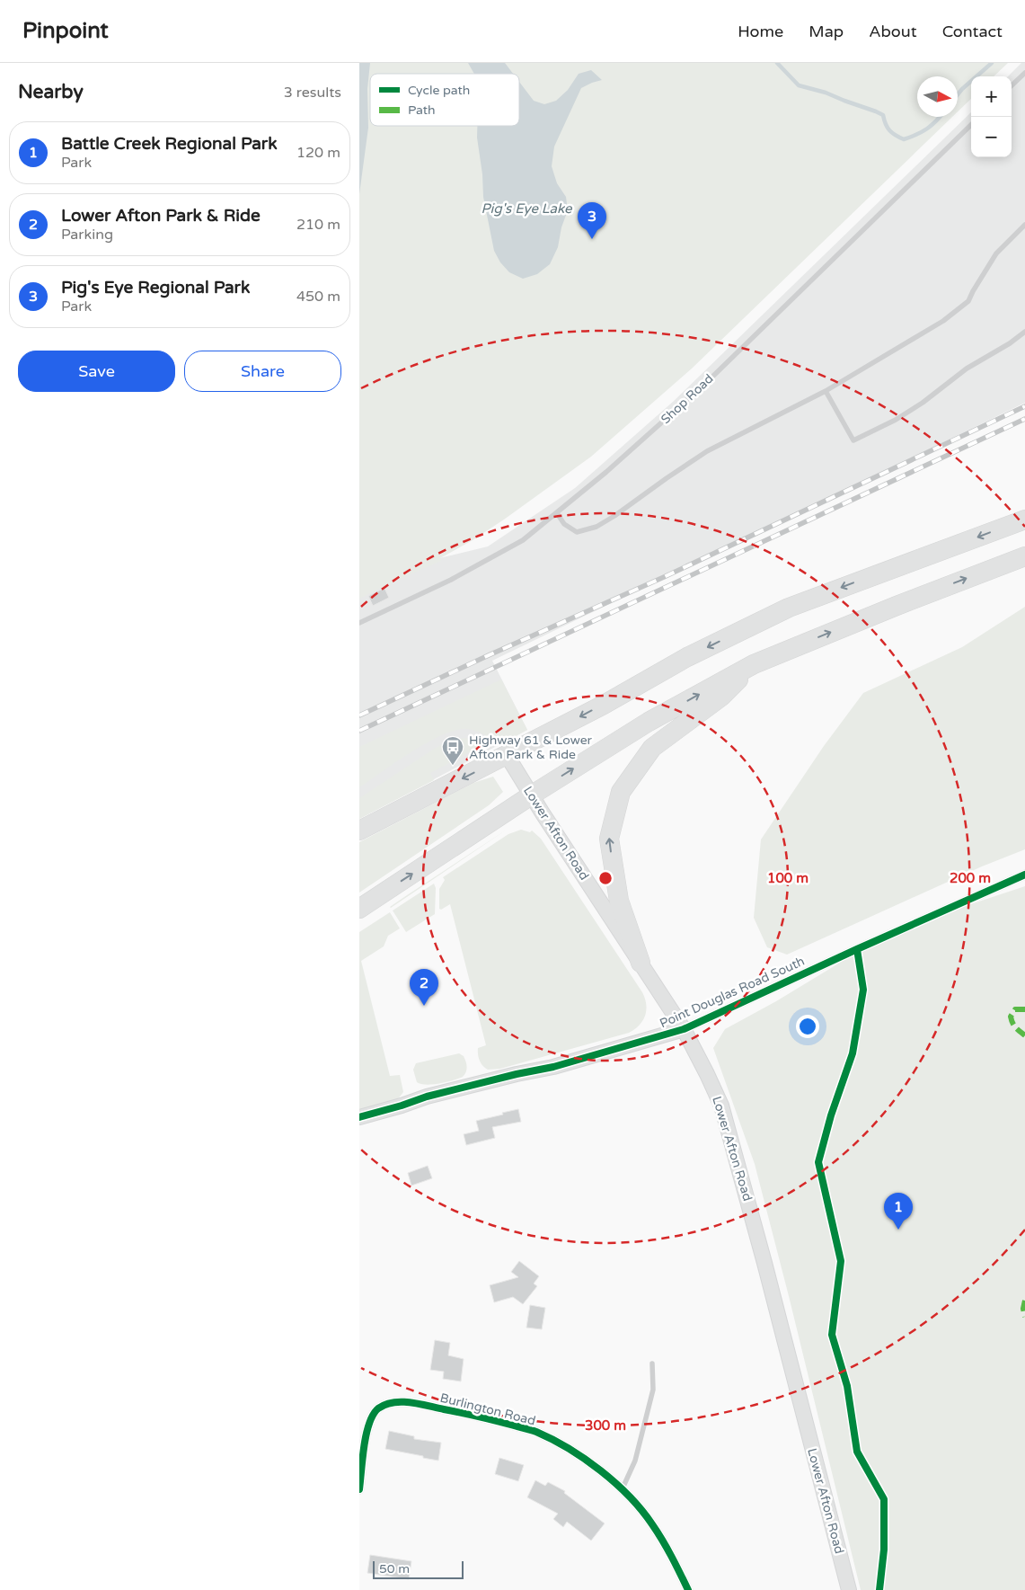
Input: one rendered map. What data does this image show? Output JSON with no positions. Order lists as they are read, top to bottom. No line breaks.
{"streets":{"main road":["Lower Afton Road","Point Douglas Road South"],"street":["Burlington Road"],"lane":["Shop Road"]},"crossings":[["Lower Afton Road","Point Douglas Road South"]],"water":["Pig's Eye Lake"],"places":{"bus stop":["Highway 61 & Lower Afton Park & Ride"]},"legend":["Cycle path","Path"],"scale_bar":"50 m","north":"right","page":{"header":"Pinpoint","nav":["Home","Map","About","Contact"],"heading":["Nearby","3 results"],"map_buttons":["+","−"],"list":[{"mark":"1","name":"Battle Creek Regional Park","note":"Park","value":"120 m"},{"mark":"2","name":"Lower Afton Park & Ride","note":"Parking","value":"210 m"},{"mark":"3","name":"Pig's Eye Regional Park","note":"Park","value":"450 m"}],"pins":["3","2","1"],"buttons":["Save","Share"],"scale":"50 m"},"rings":["100 m","200 m","300 m"]}
